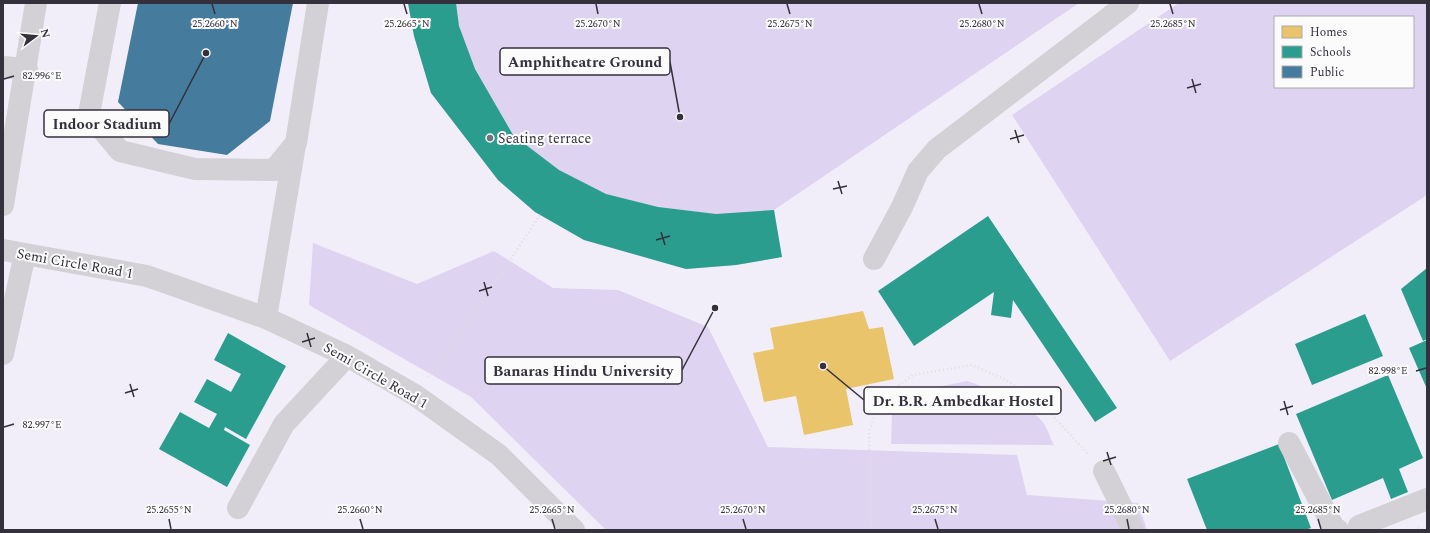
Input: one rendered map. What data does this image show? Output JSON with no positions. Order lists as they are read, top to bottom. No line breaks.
{"streets":{"lane":["Semi Circle Road 1"]},"places":["Indoor Stadium","Amphitheatre Ground","Seating terrace","Banaras Hindu University","Dr. B.R. Ambedkar Hostel"],"legend":["Homes","Schools","Public"],"north":"right","coordinates":["25.2660°N","25.2665°N","25.2670°N","25.2675°N","25.2680°N","25.2685°N","82.996°E","82.998°E","82.997°E","25.2655°N"]}
